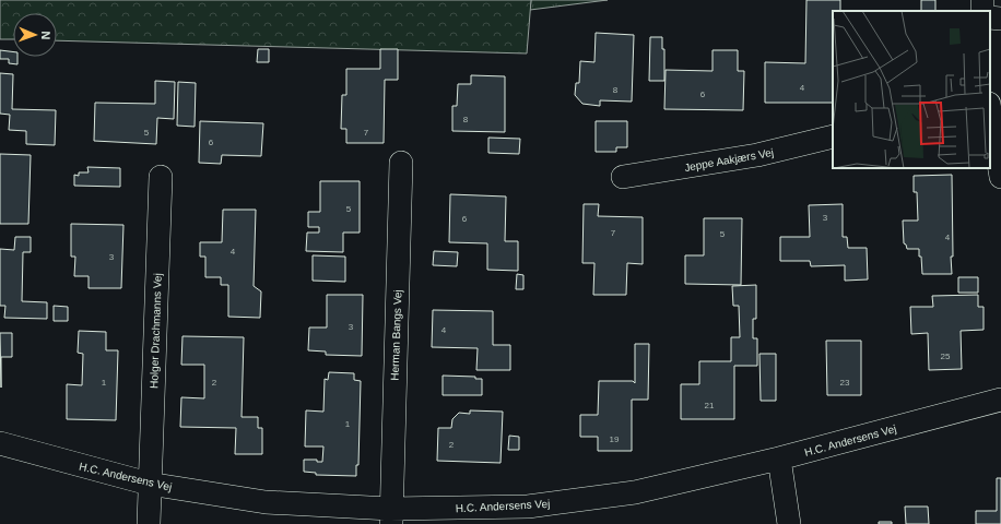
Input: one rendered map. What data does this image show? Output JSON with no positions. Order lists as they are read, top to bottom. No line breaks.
{"streets":{"street":["Jeppe Aakjærs Vej","Holger Drachmanns Vej","Herman Bangs Vej","H.C. Andersens Vej"]},"crossings":[["Holger Drachmanns Vej","H.C. Andersens Vej"],["Herman Bangs Vej","H.C. Andersens Vej"]],"house_numbers":["4","8","6","8","5","7","6","5","3","6","7","5","4","4","3","3","4","25","1","2","23","21","1","19","2"],"north":"right"}
